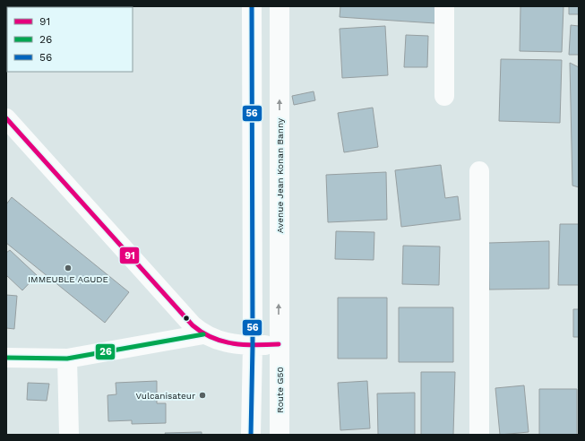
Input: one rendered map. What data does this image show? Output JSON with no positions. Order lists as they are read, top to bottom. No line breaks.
{"streets":{"street":["Avenue Jean Konan Banny","Route G50"]},"crossings":[["Avenue Jean Konan Banny","Route G50"]],"places":["IMMEUBLE AGUDE","Vulcanisateur"],"lines":["transit line 56","transit line 91","transit line 26"],"legend":["91","26","56"]}
